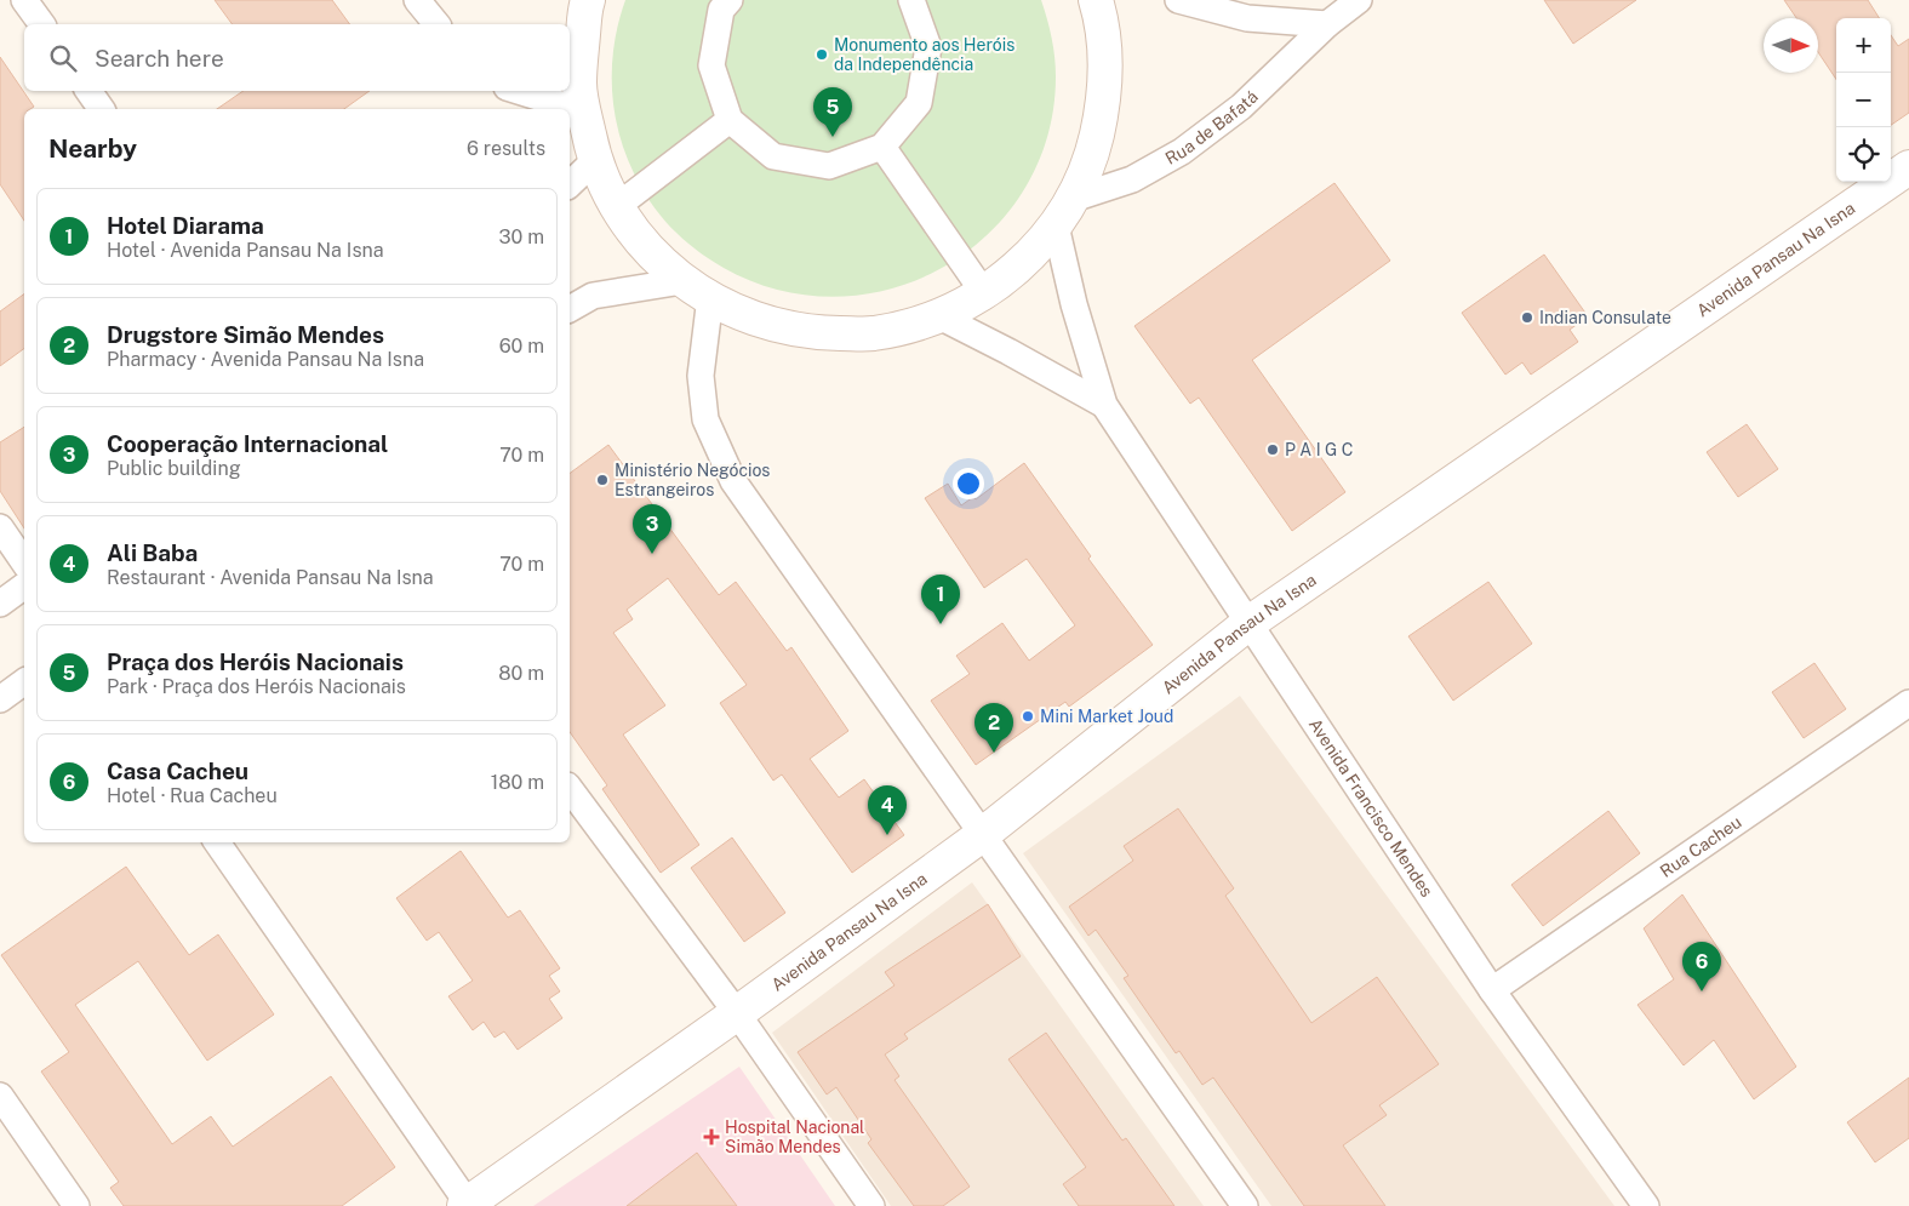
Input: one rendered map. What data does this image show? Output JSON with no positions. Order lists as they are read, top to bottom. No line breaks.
{"streets":{"street":["Rua de Bafatá","Avenida Pansau Na Isna","Avenida Francisco Mendes","Rua Cacheu"]},"crossings":[["Avenida Pansau Na Isna","Avenida Francisco Mendes"],["Avenida Francisco Mendes","Rua Cacheu"]],"places":{"other":["Monumento aos Heróis da Independência","Indian Consulate","P A I G C","Ministério Negócios Estrangeiros","Mini Market Joud"],"health":["Hospital Nacional Simão Mendes"]},"north":"right","page":{"map_buttons":["+","−"],"search":"Search here","pins":["5","3","1","2","4","6"],"heading":["Nearby","6 results"],"list":[{"mark":"1","name":"Hotel Diarama","note":"Hotel · Avenida Pansau Na Isna","value":"30 m"},{"mark":"2","name":"Drugstore Simão Mendes","note":"Pharmacy · Avenida Pansau Na Isna","value":"60 m"},{"mark":"3","name":"Cooperação Internacional","note":"Public building","value":"70 m"},{"mark":"4","name":"Ali Baba","note":"Restaurant · Avenida Pansau Na Isna","value":"70 m"},{"mark":"5","name":"Praça dos Heróis Nacionais","note":"Park · Praça dos Heróis Nacionais","value":"80 m"},{"mark":"6","name":"Casa Cacheu","note":"Hotel · Rua Cacheu","value":"180 m"}]}}
